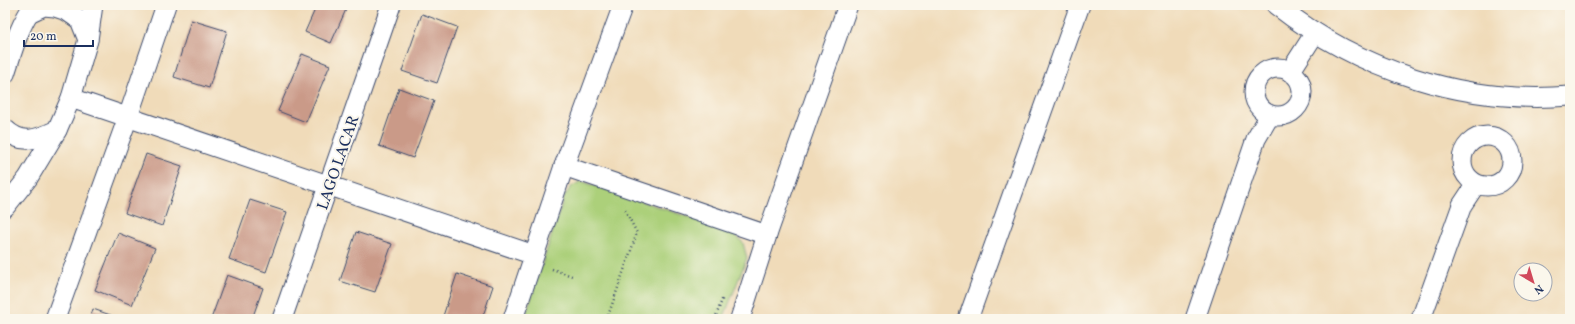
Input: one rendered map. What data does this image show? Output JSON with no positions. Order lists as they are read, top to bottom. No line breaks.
{"streets":{"street":["LAGO LACAR"]},"scale_bar":"20 m","north":"bottom right"}
